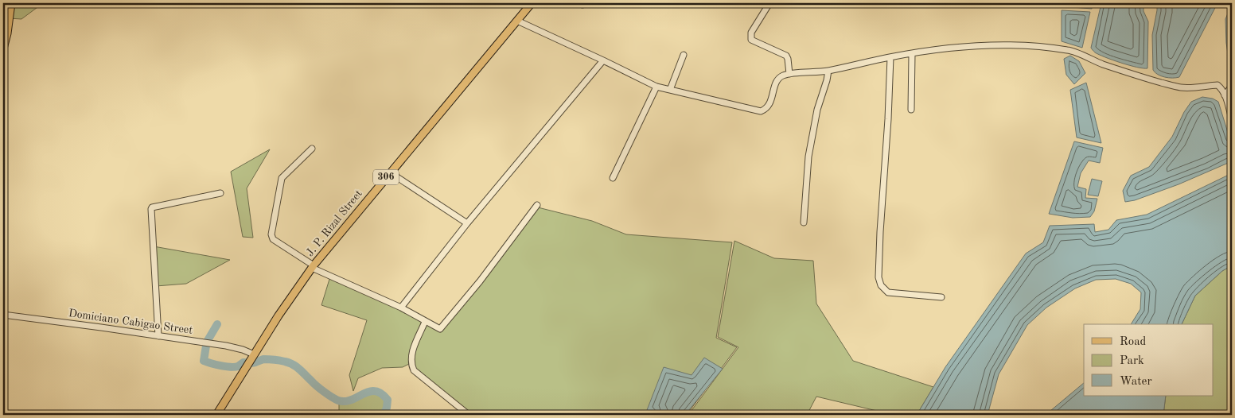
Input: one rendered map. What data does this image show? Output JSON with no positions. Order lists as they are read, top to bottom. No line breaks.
{"streets":{"main road":["306","J. P. Rizal Street"],"street":["Domiciano Cabigao Street"]},"crossings":[["J. P. Rizal Street","Domiciano Cabigao Street"]],"legend":["Road","Park","Water"]}
